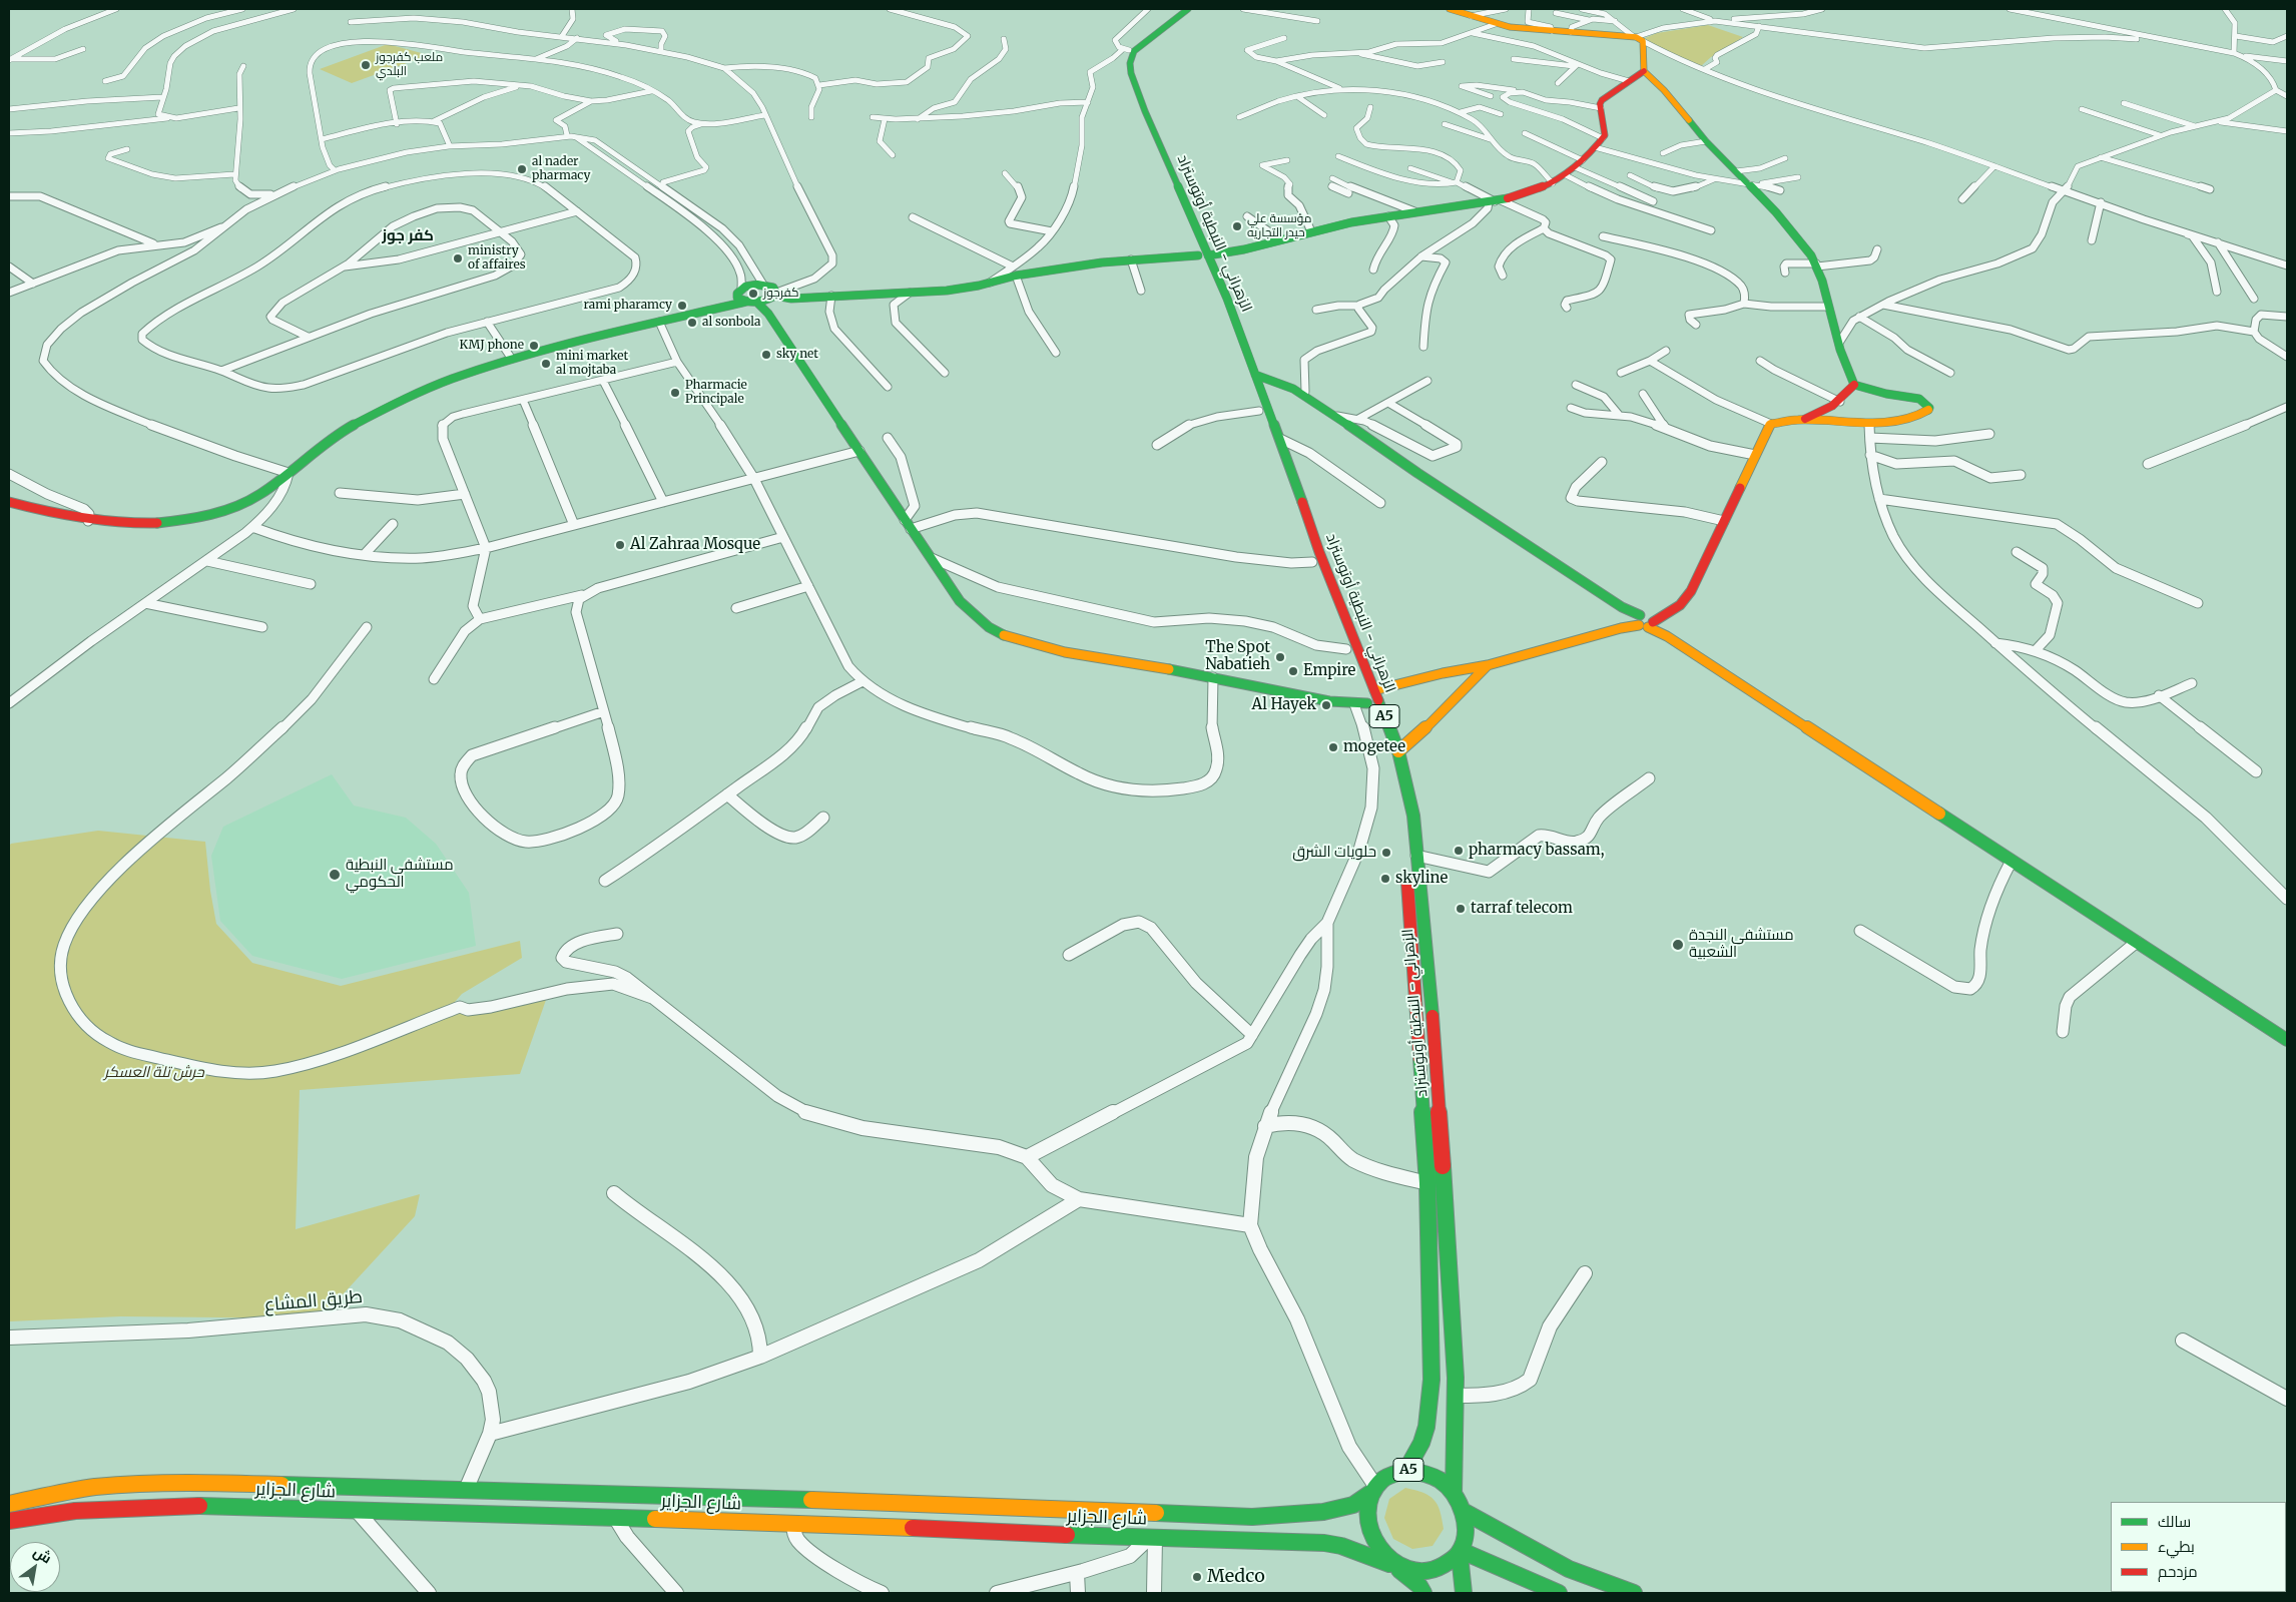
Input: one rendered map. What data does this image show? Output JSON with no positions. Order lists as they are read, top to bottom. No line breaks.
{"streets":{"main road":["الزهراني - النبطية أوتوستراد","A5","شارع الجزاير"],"street":["طريق المشاع"]},"crossings":[["الزهراني - النبطية أوتوستراد","A5"],["الزهراني - النبطية أوتوستراد","شارع الجزاير"],["A5","شارع الجزاير"],["طريق المشاع","شارع الجزاير"]],"districts":["كفر جوز"],"parks":["حرش تلة العسكر"],"places":["ملعب كفرجوز البلدي","al nader pharmacy","مؤسسة علي حيدر التجاريه","ministry of affaires","كفرجوز","rami pharamcy","al sonbola","KMJ phone","sky net","mini market al mojtaba","Pharmacie Principale","Al Zahraa Mosque","The Spot Nabatieh","Empire","Al Hayek","mogetee","pharmacy bassam,","حلويات الشرق","مستشفى النبطية الحكومي","skyline","tarraf telecom","مستشفى النجدة الشعبية","Medco"],"legend":["سالك","بطيء","مزدحم"],"north":"top right"}
